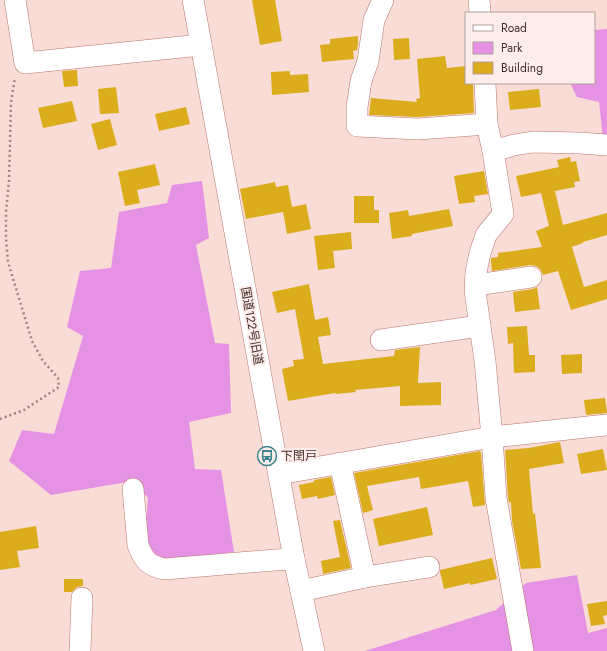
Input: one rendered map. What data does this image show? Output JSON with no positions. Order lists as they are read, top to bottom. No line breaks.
{"streets":{"street":["国道122号旧道"]},"places":{"bus stop":["下閏戸"]},"legend":["Road","Park","Building"]}
